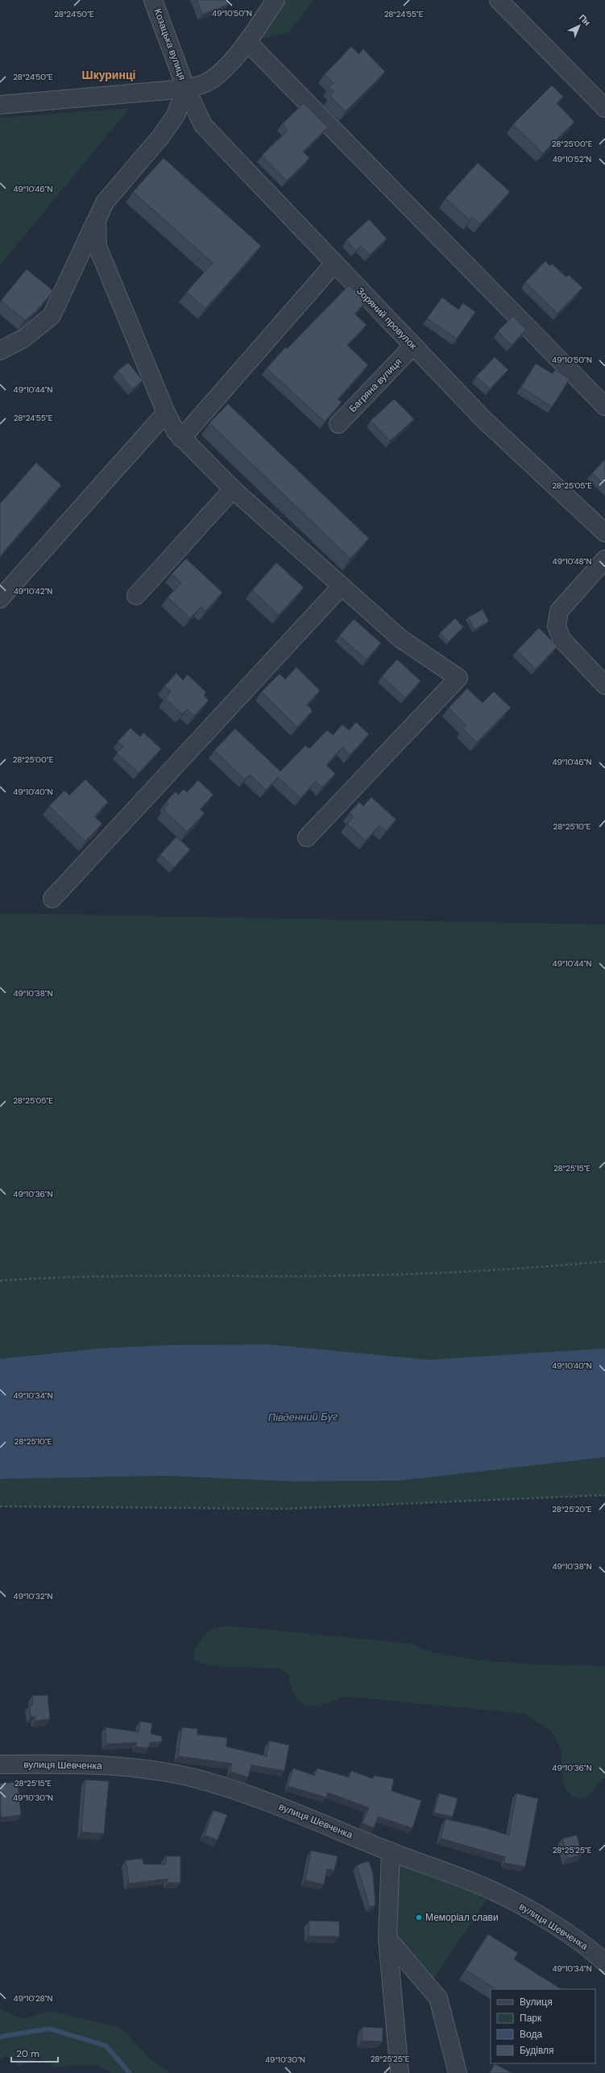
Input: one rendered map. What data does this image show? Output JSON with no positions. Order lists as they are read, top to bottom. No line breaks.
{"streets":{"street":["Козацька вулиця","Зоряний провулок","Багряна вулиця","вулиця Шевченка"]},"crossings":[["Козацька вулиця","Зоряний провулок"],["Зоряний провулок","Багряна вулиця"]],"districts":["Шкуринці"],"water":["Південний Буг"],"places":["Меморіал слави"],"legend":["Вулиця","Парк","Вода","Будівля"],"scale_bar":"20 m","north":"top right","coordinates":["49°10'50\"N","28°24'50\"E","28°24'55\"E","28°25'00\"E","49°10'52\"N","49°10'46\"N","49°10'44\"N","28°25'05\"E","49°10'48\"N","49°10'42\"N","49°10'40\"N","28°25'10\"E","49°10'38\"N","28°25'15\"E","49°10'36\"N","49°10'34\"N","28°25'20\"E","49°10'32\"N","49°10'30\"N","28°25'25\"E","49°10'28\"N"]}
